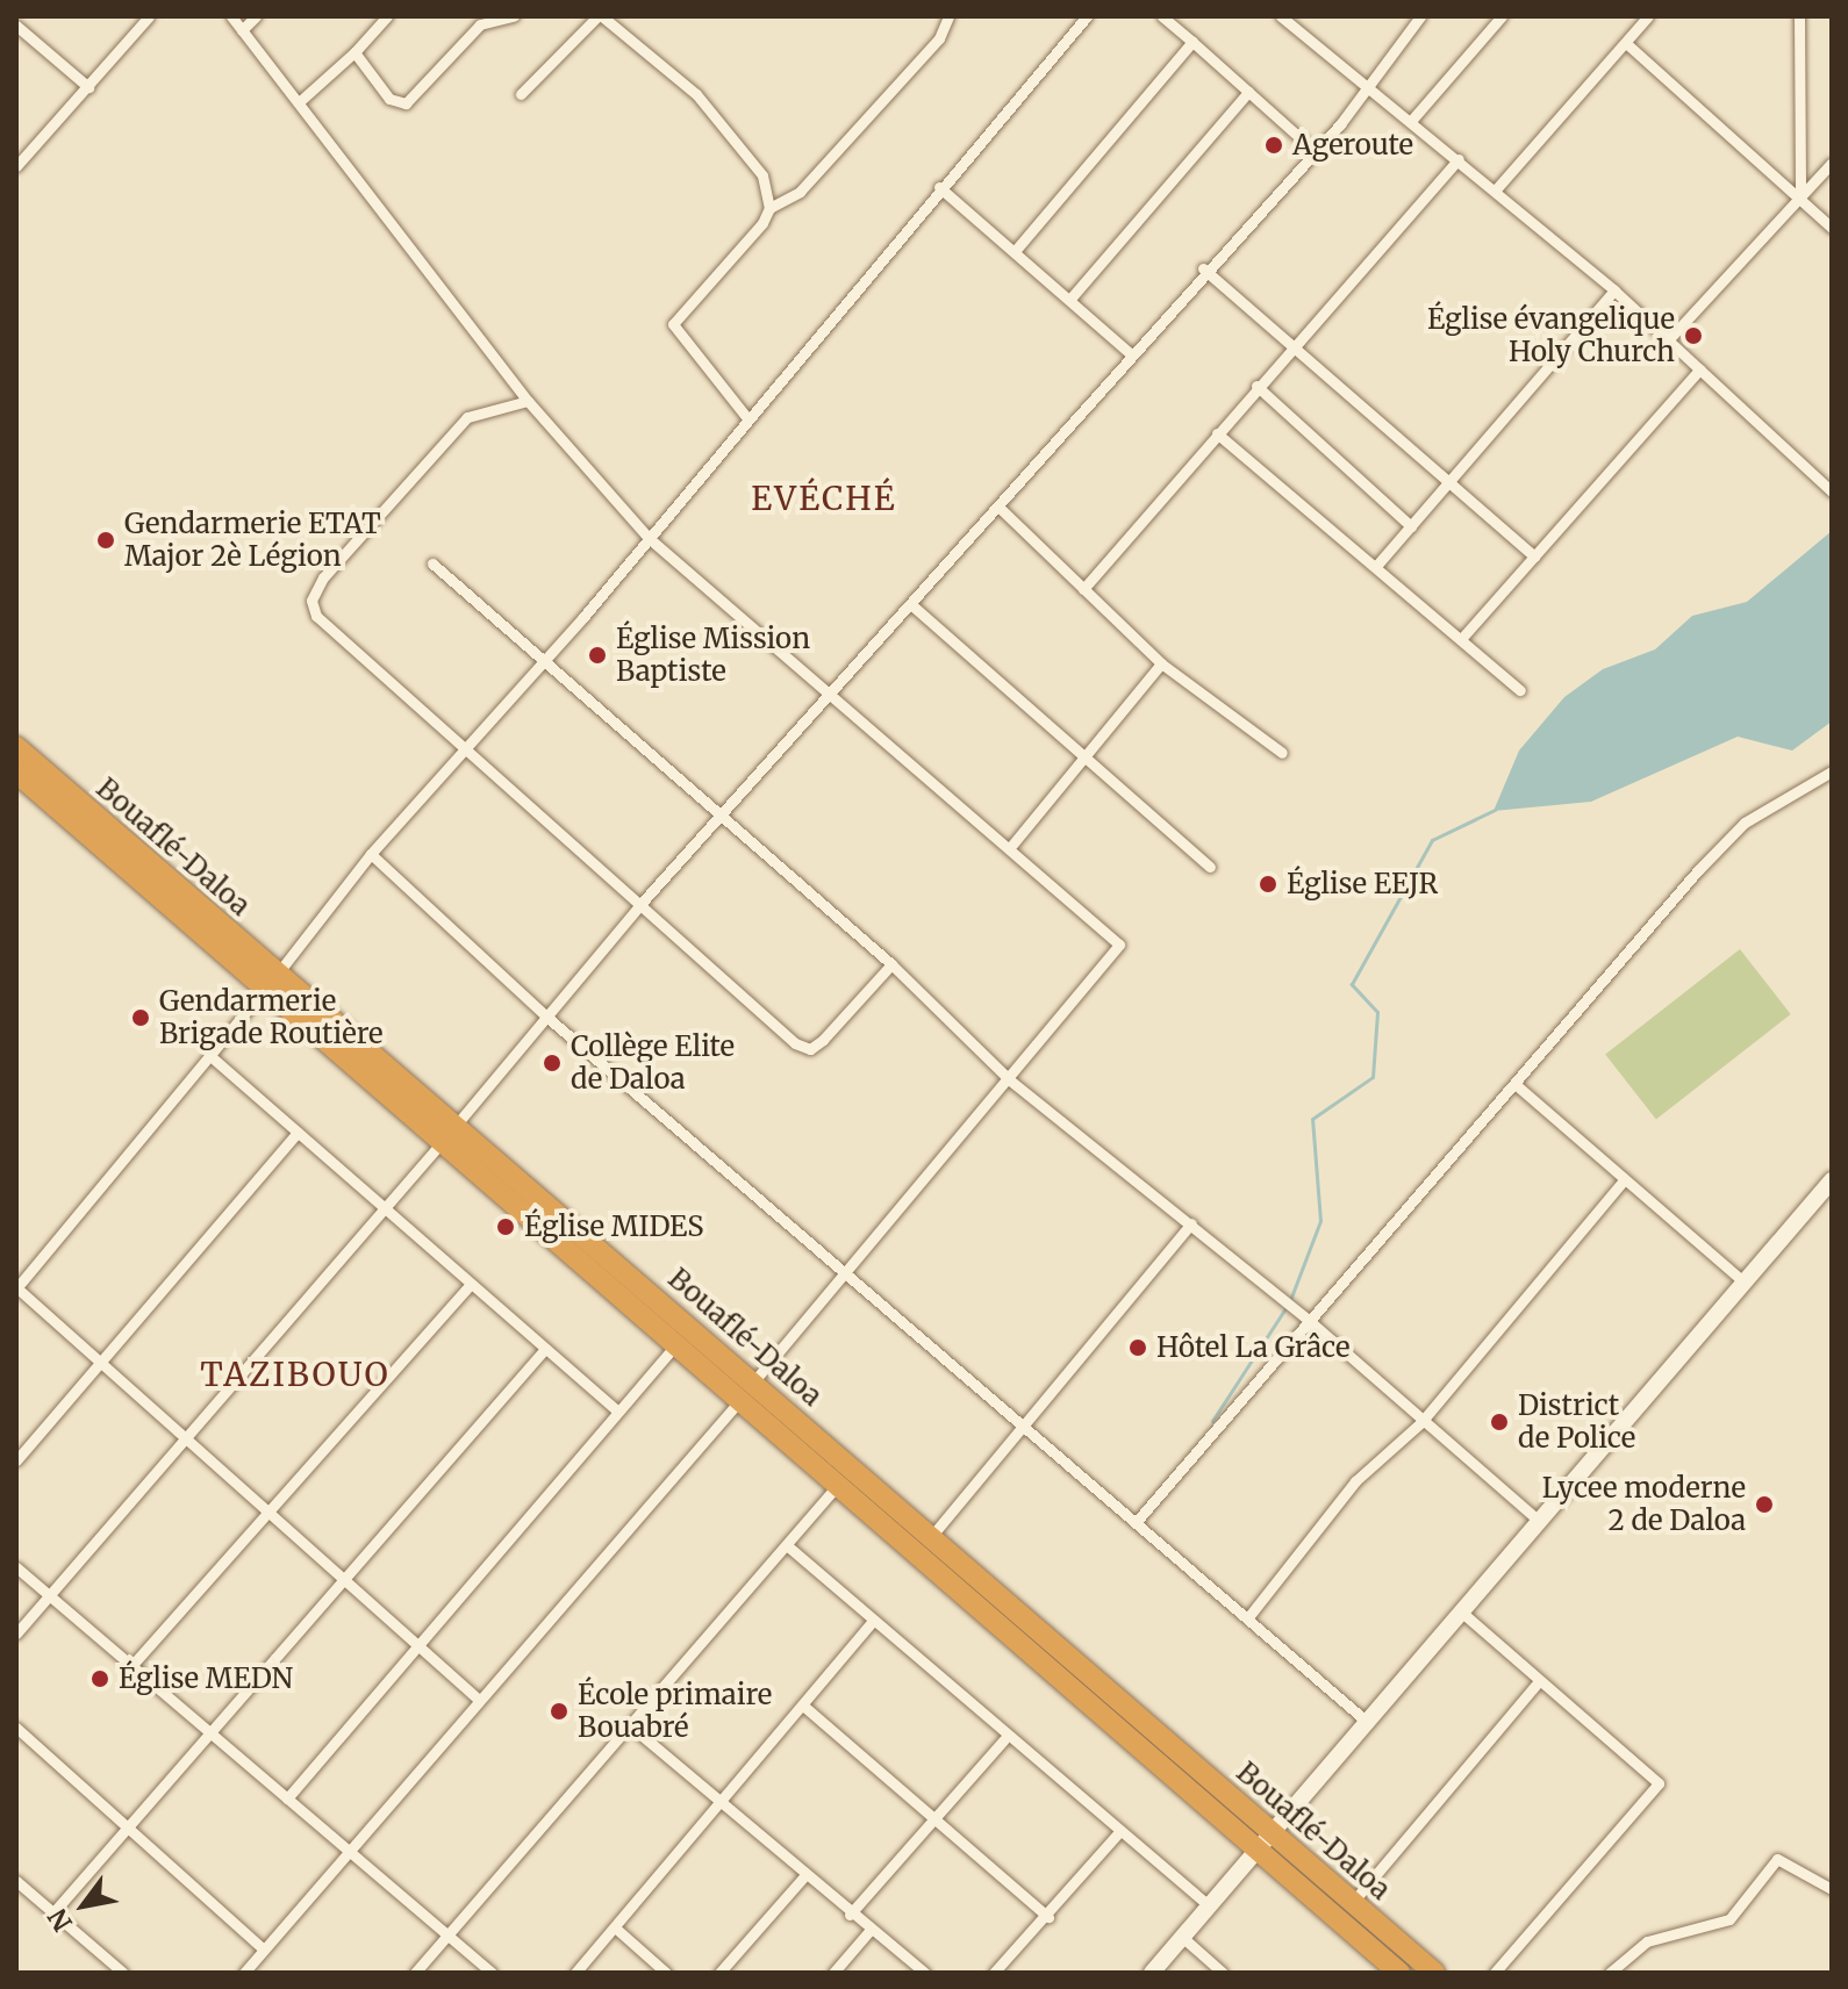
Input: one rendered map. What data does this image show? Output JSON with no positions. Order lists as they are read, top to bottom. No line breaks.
{"streets":{"highway":["Bouaflé-Daloa"]},"districts":["EVÉCHÉ","TAZIBOUO"],"places":["Ageroute","Église évangelique Holy Church","Gendarmerie ETAT Major 2è Légion","Église Mission Baptiste","Église EEJR","Gendarmerie Brigade Routière","Collège Elite de Daloa","Église MIDES","Hôtel La Grâce","District de Police","Lycee moderne 2 de Daloa","Église MEDN","École primaire Bouabré"],"north":"bottom left"}
